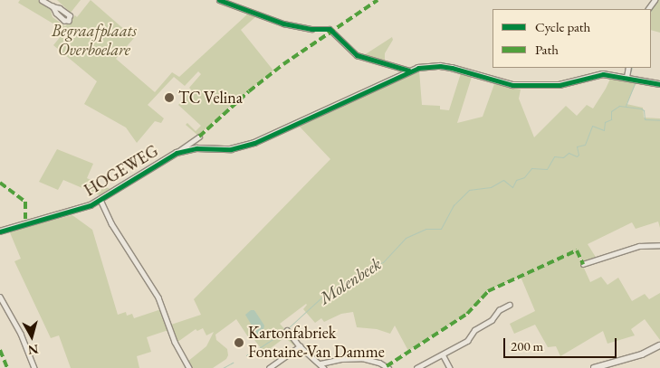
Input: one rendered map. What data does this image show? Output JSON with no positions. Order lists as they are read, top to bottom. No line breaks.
{"streets":{"street":["HOGEWEG"]},"water":["Molenbeek"],"parks":["Begraafplaats Overboelare"],"places":["TC Velina","Kartonfabriek Fontaine-Van Damme"],"legend":["Cycle path","Path"],"scale_bar":"200 m","north":"bottom"}
